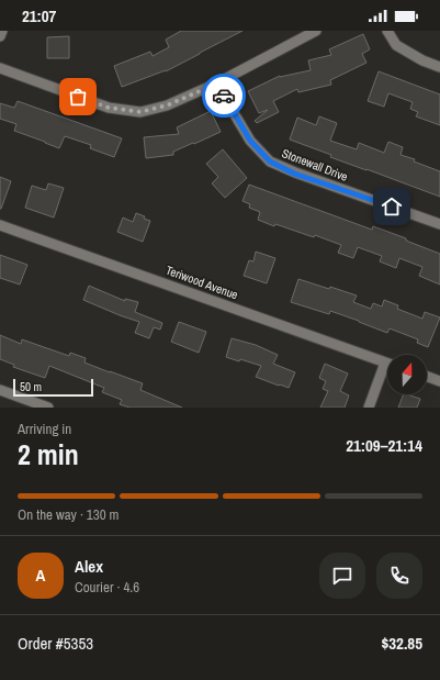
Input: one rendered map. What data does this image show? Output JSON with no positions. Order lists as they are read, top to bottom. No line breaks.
{"streets":{"street":["Stonewall Drive","Teriwood Avenue"]},"scale_bar":"50 m","north":"top","page":{"status":"21:07","scale":"50 m","heading":["2 min","Arriving in","21:09–21:14"],"panel":["Alex","Courier · 4.6","Order #5353","$32.85"],"bar":"On the way · 130 m","round":"A"}}
